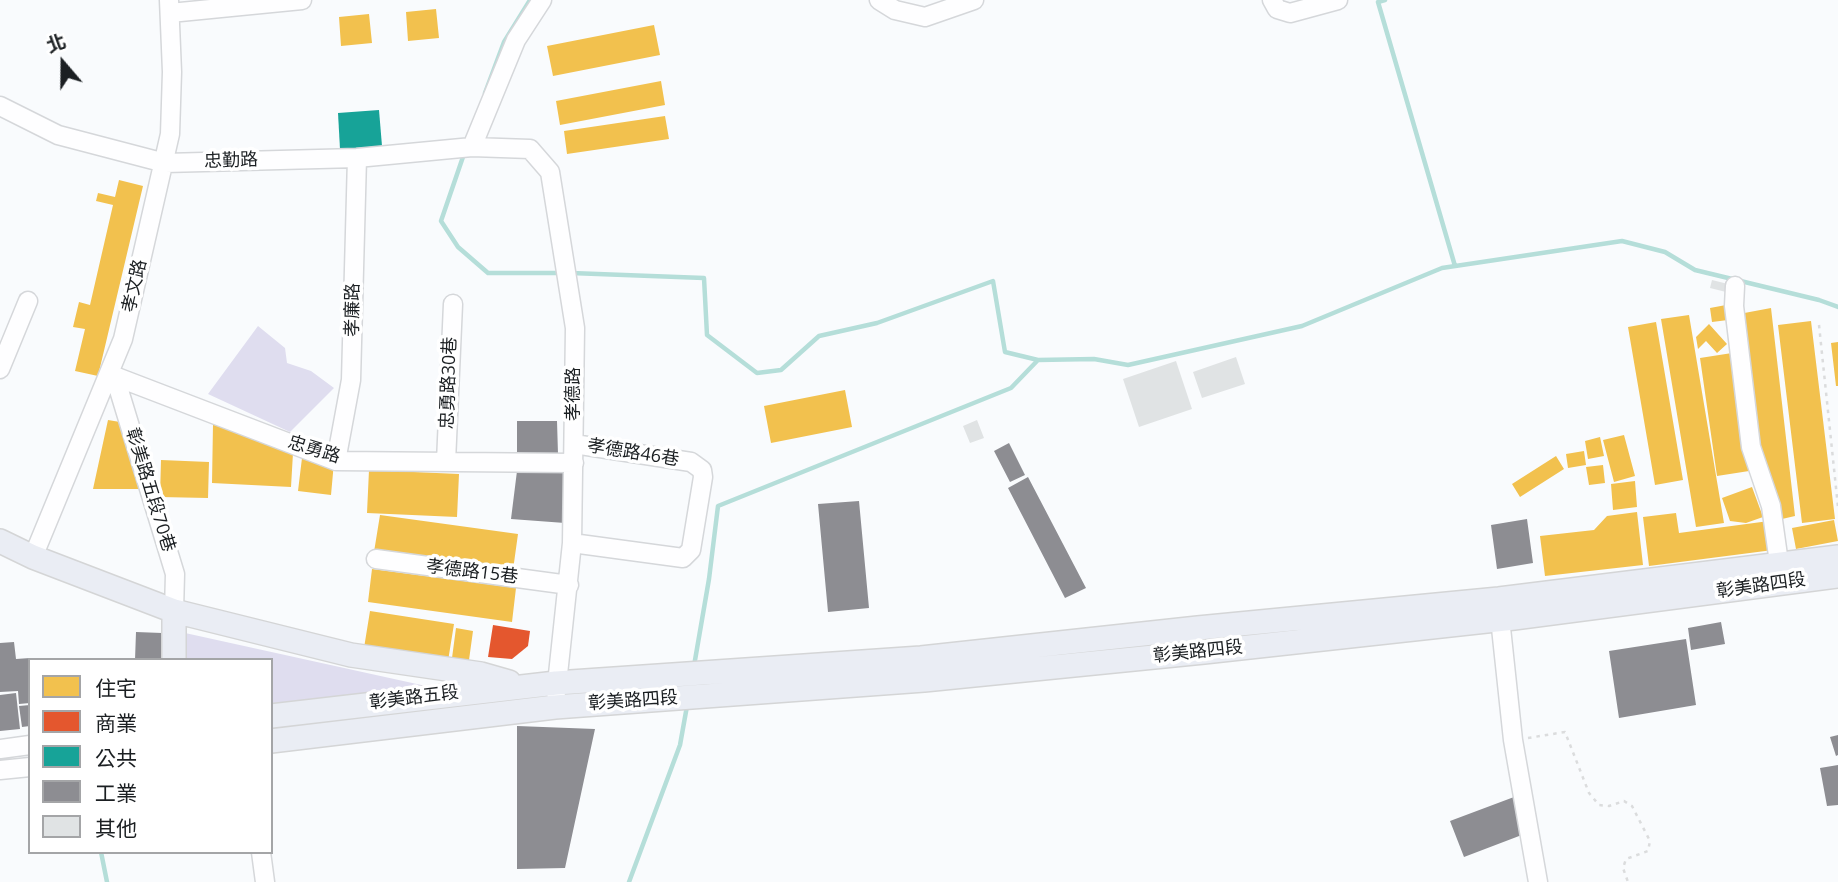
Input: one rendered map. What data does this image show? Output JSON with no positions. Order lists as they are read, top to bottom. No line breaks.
{"streets":{"main road":["彰美路四段","彰美路五段"],"street":["忠勤路","孝文路","孝廉路","忠勇路30巷","孝德路","忠勇路","孝德路46巷","彰美路五段70巷","孝德路15巷"]},"crossings":[["忠勤路","孝文路"],["忠勤路","孝廉路"],["忠勤路","孝德路"],["孝文路","忠勇路"],["孝文路","彰美路五段70巷"],["孝廉路","忠勇路"],["忠勇路30巷","忠勇路"],["孝德路","忠勇路"],["孝德路","孝德路46巷"],["孝德路","孝德路15巷"],["孝德路","彰美路四段"],["孝德路","彰美路五段"],["忠勇路","彰美路五段70巷"],["彰美路四段","彰美路五段"]],"legend":["住宅","商業","公共","工業","其他"],"north":"top"}
